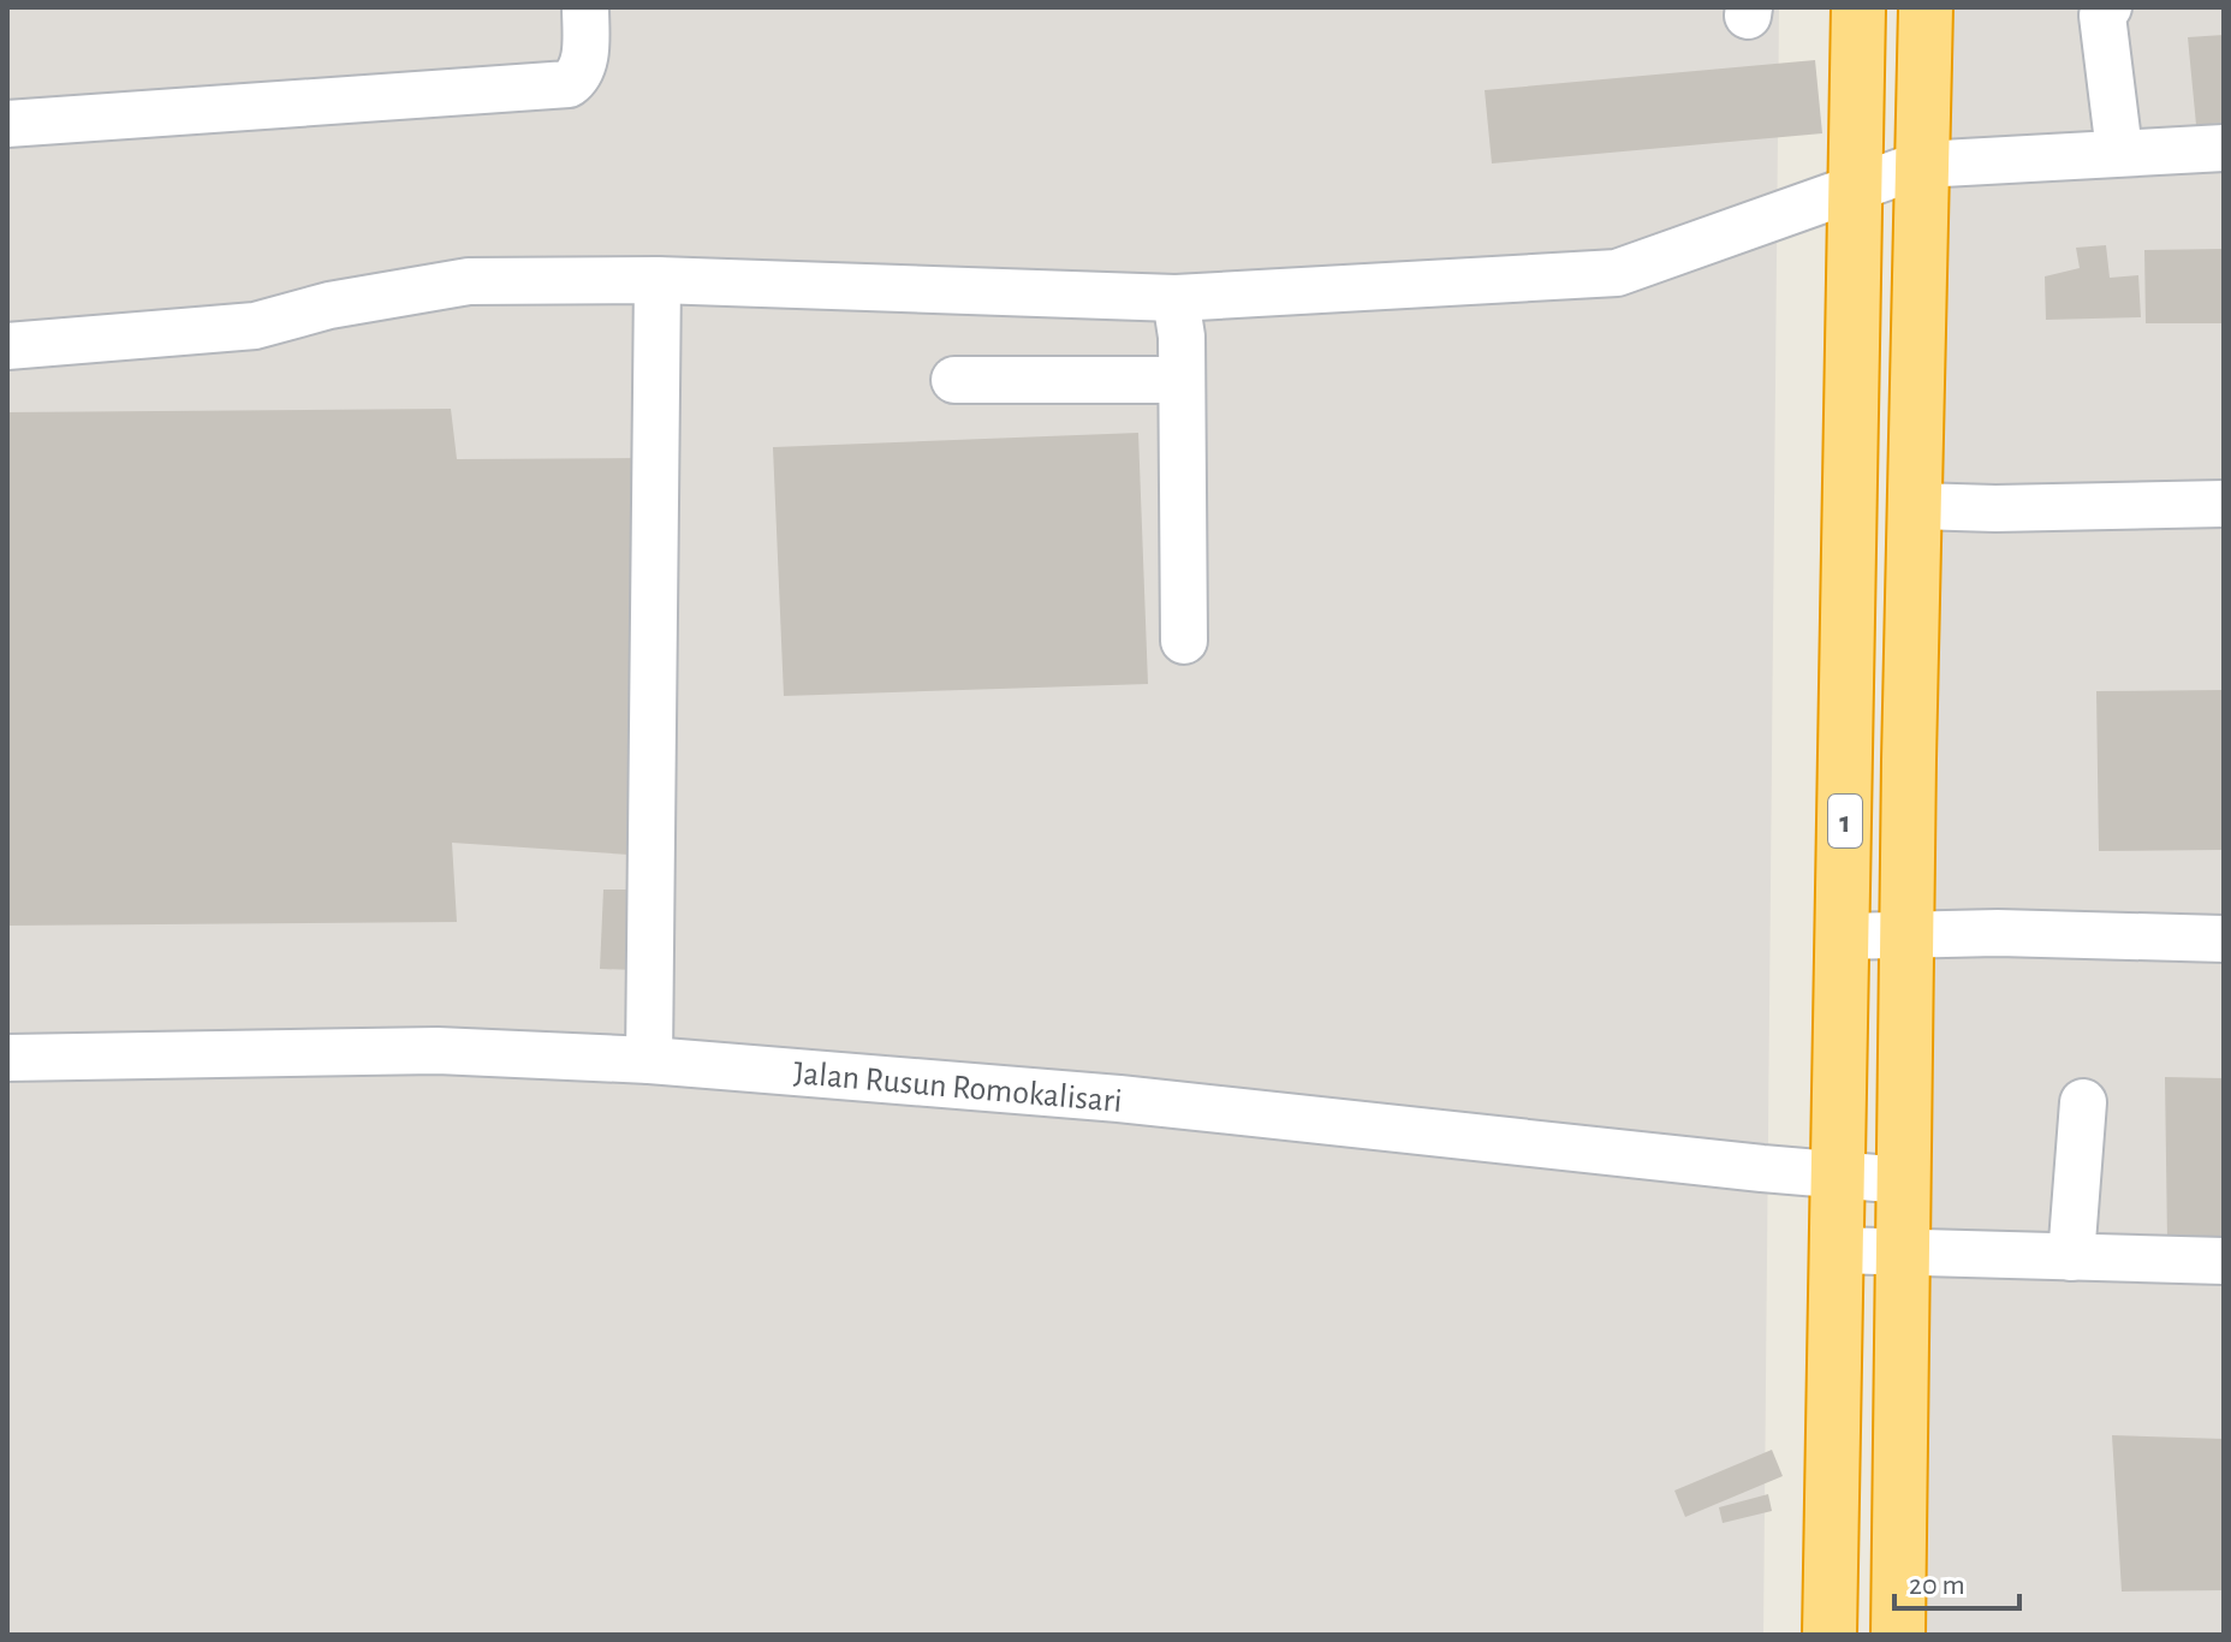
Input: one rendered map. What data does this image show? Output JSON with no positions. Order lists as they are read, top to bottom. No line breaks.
{"streets":{"highway":["1"],"street":["Jalan Rusun Romokalisari"]},"crossings":[["1","Jalan Rusun Romokalisari"]],"scale_bar":"20 m"}
